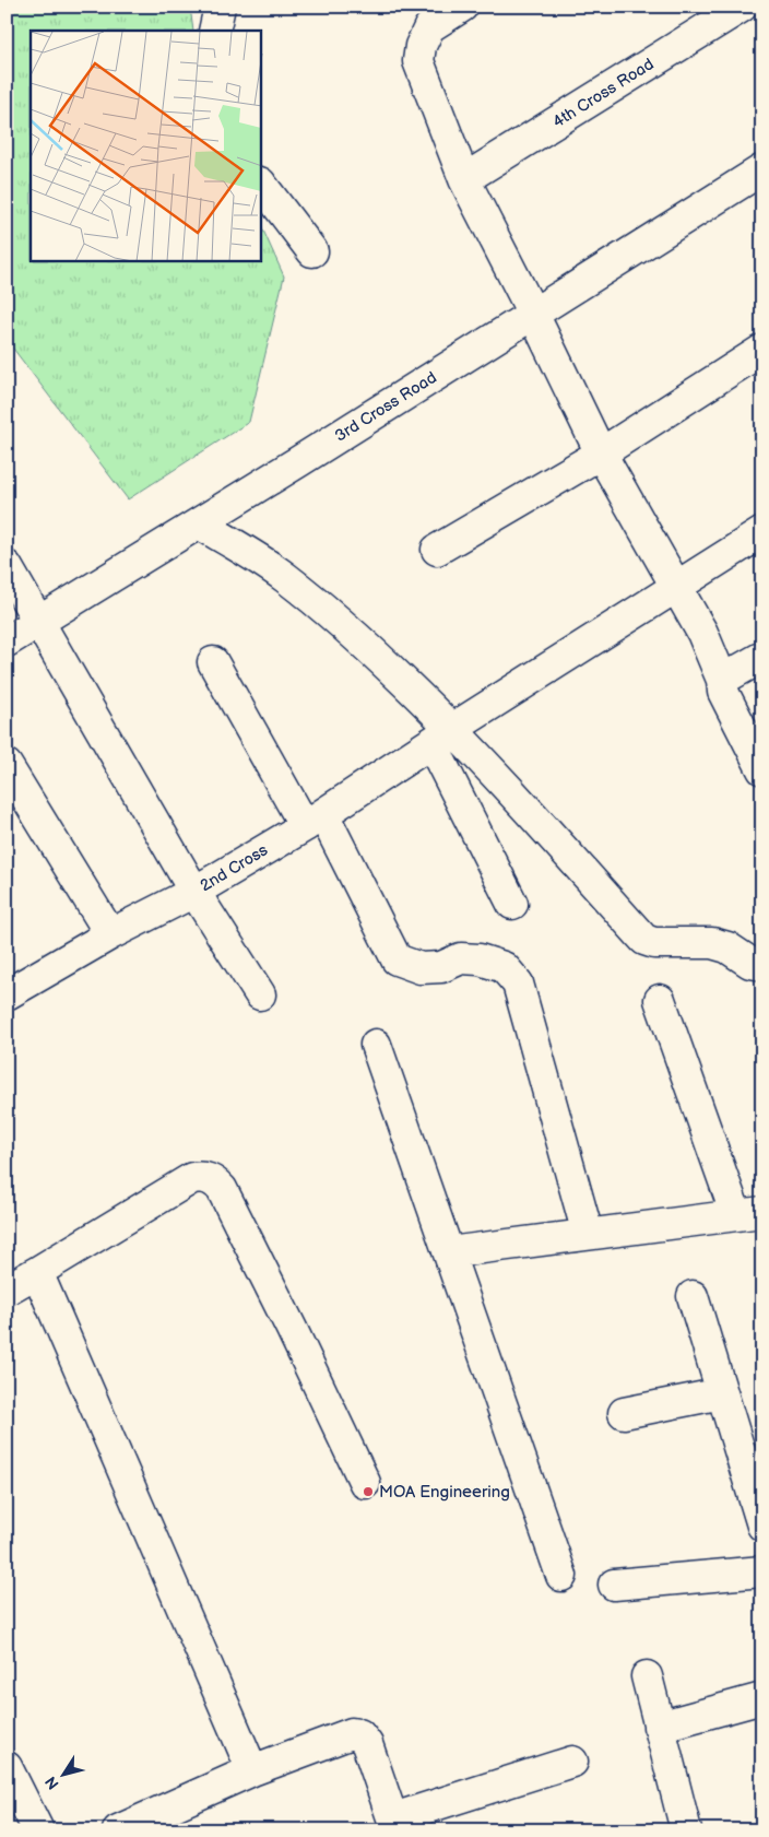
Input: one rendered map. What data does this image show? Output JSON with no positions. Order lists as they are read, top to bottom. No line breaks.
{"streets":{"street":["4th Cross Road","3rd Cross Road","2nd Cross"]},"places":["MOA Engineering"],"north":"bottom left"}
